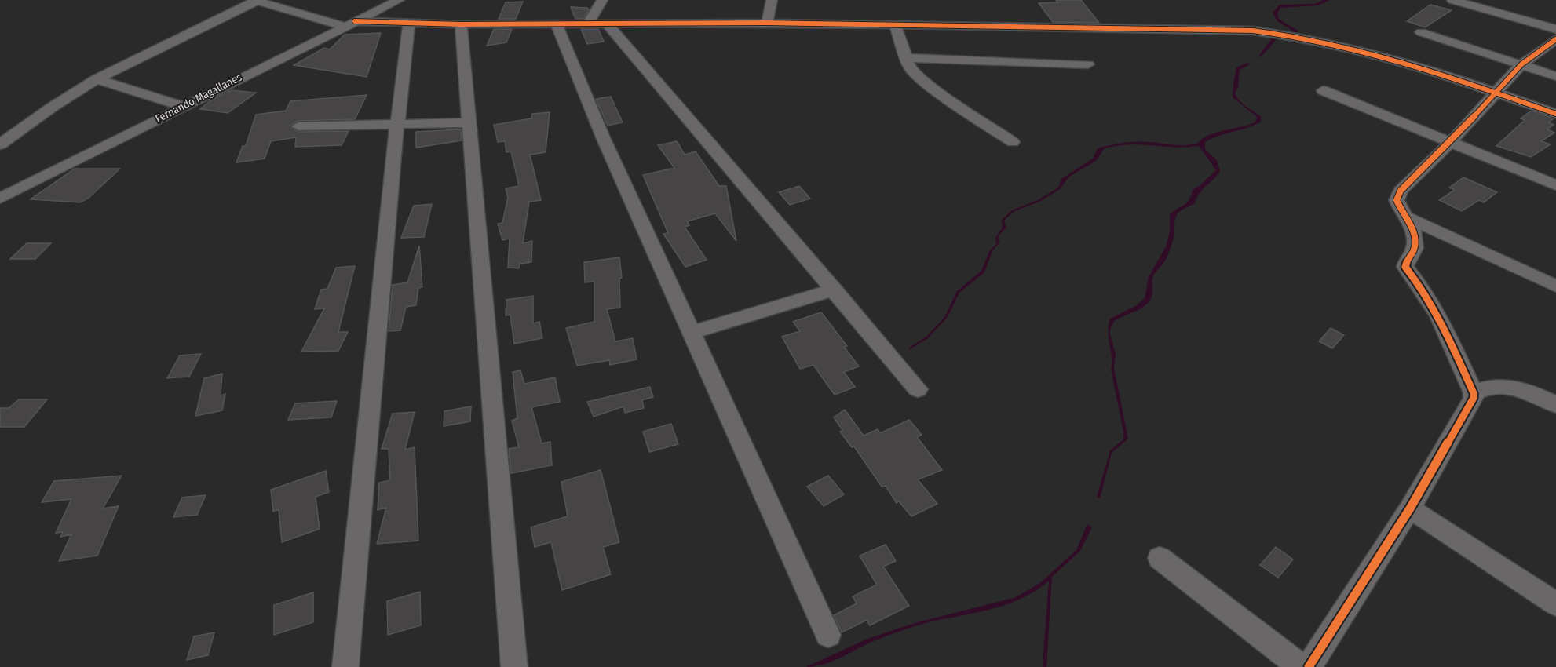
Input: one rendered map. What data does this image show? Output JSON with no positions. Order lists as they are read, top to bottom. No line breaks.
{"streets":{"street":["Fernando Magallanes"]}}
